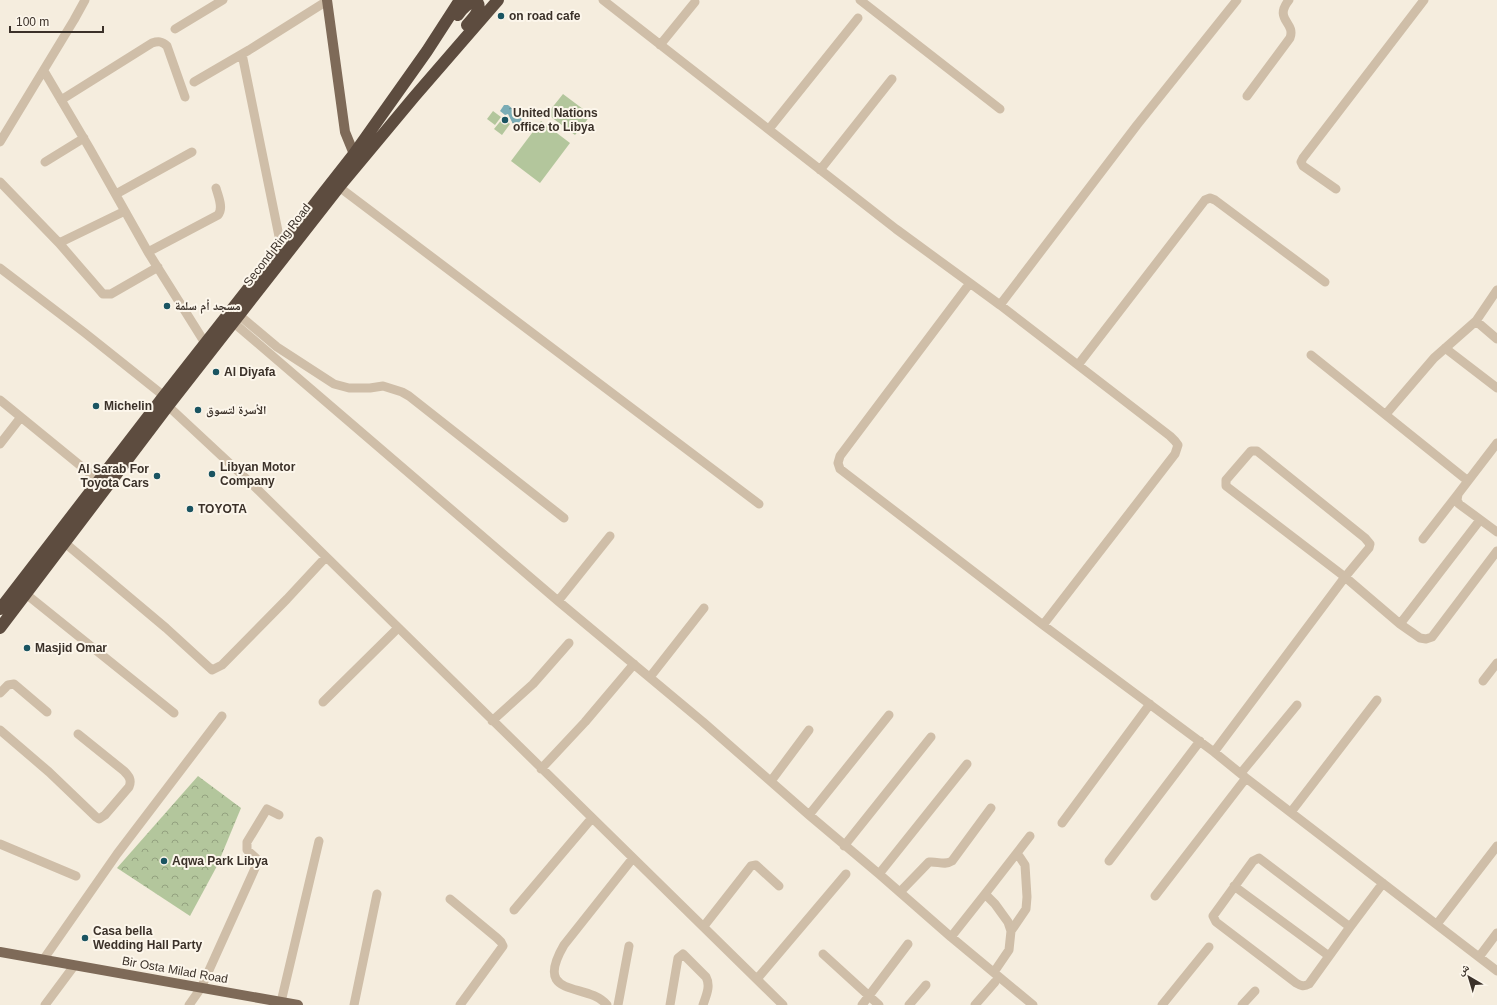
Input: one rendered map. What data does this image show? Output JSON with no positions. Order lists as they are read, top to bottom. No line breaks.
{"streets":{"highway":["Second Ring Road"],"main road":["Bir Osta Milad Road"]},"places":["on road cafe","United Nations office to Libya","مسجد أم سلمة","Al Diyafa","Michelin","الأسرة لتسوق","Libyan Motor Company","Al Sarab For Toyota Cars","TOYOTA","Masjid Omar","Aqwa Park Libya","Casa bella Wedding Hall Party"],"scale_bar":"100 m","north":"top left"}
